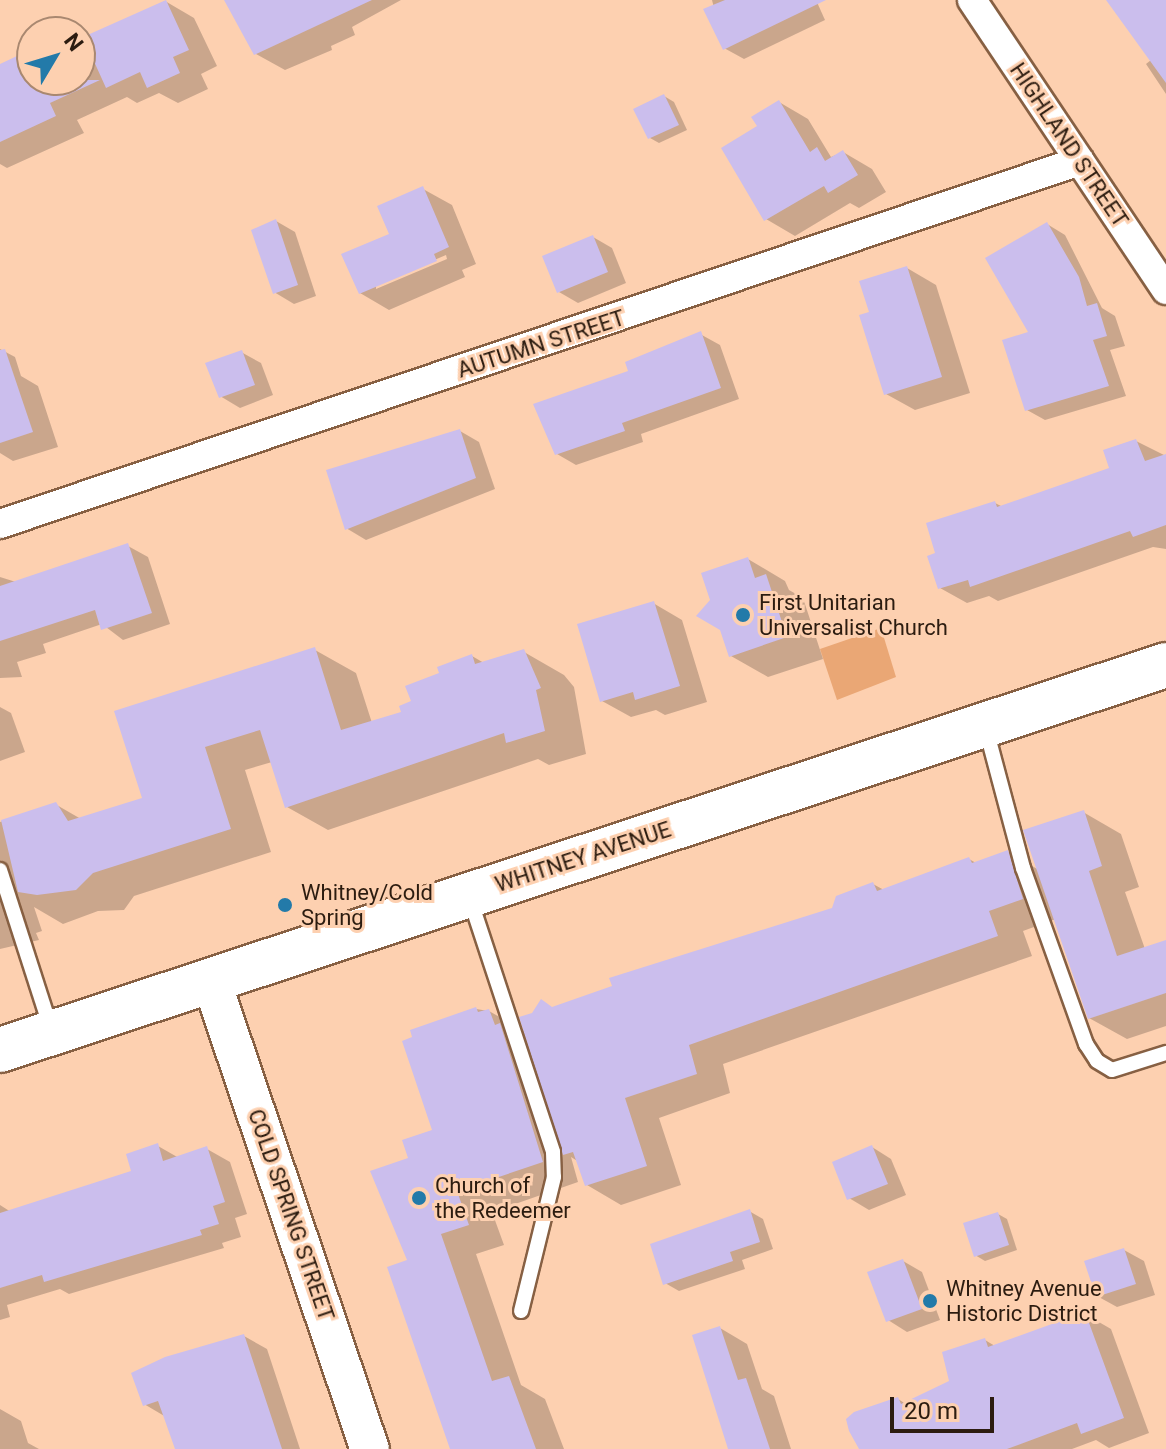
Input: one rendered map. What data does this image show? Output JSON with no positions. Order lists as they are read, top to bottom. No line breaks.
{"streets":{"main road":["WHITNEY AVENUE"],"street":["HIGHLAND STREET","AUTUMN STREET","COLD SPRING STREET"]},"crossings":[["HIGHLAND STREET","AUTUMN STREET"],["WHITNEY AVENUE","COLD SPRING STREET"]],"places":["First Unitarian Universalist Church","Whitney/Cold Spring","Church of the Redeemer","Whitney Avenue Historic District"],"scale_bar":"20 m","north":"top right"}
